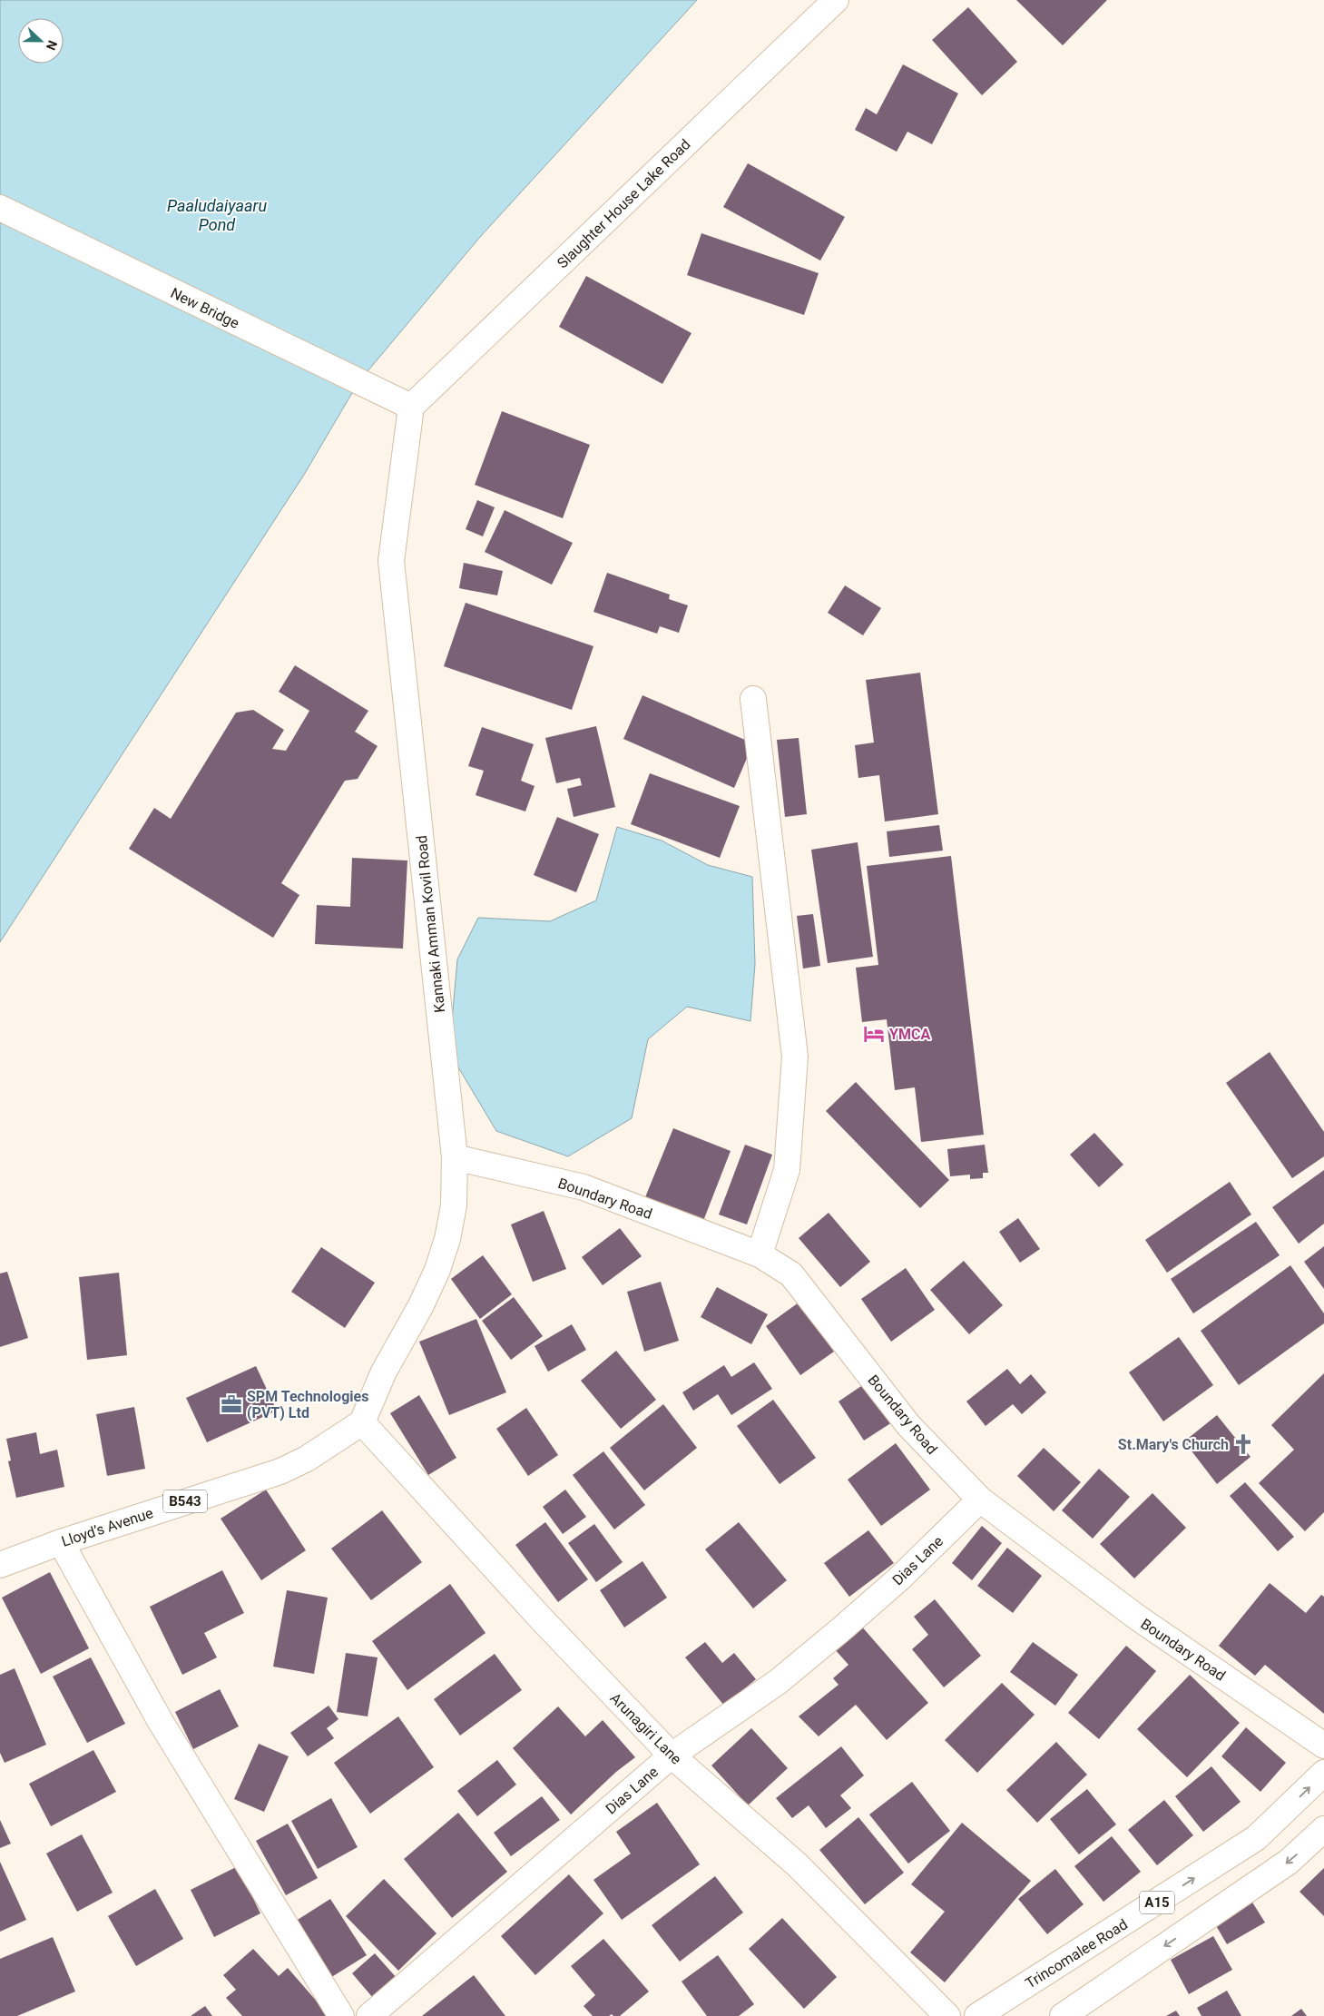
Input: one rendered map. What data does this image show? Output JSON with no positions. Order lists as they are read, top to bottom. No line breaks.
{"streets":{"main road":["Slaughter House Lake Road","New Bridge","Kannaki Amman Kovil Road","Boundary Road","B543","Lloyd’s Avenue","Dias Lane","Arunagiri Lane","A15","Trincomalee Road"]},"crossings":[["Slaughter House Lake Road","New Bridge"],["Slaughter House Lake Road","Kannaki Amman Kovil Road"],["New Bridge","Kannaki Amman Kovil Road"],["Kannaki Amman Kovil Road","Boundary Road"],["Kannaki Amman Kovil Road","Lloyd’s Avenue"],["Kannaki Amman Kovil Road","Arunagiri Lane"],["Boundary Road","Dias Lane"],["Lloyd’s Avenue","Arunagiri Lane"],["Dias Lane","Arunagiri Lane"]],"water":["Paaludaiyaaru Pond"],"places":{"hotel":["YMCA"],"office":["SPM Technologies (PVT) Ltd"],"church":["St.Mary's Church"]},"north":"right"}
